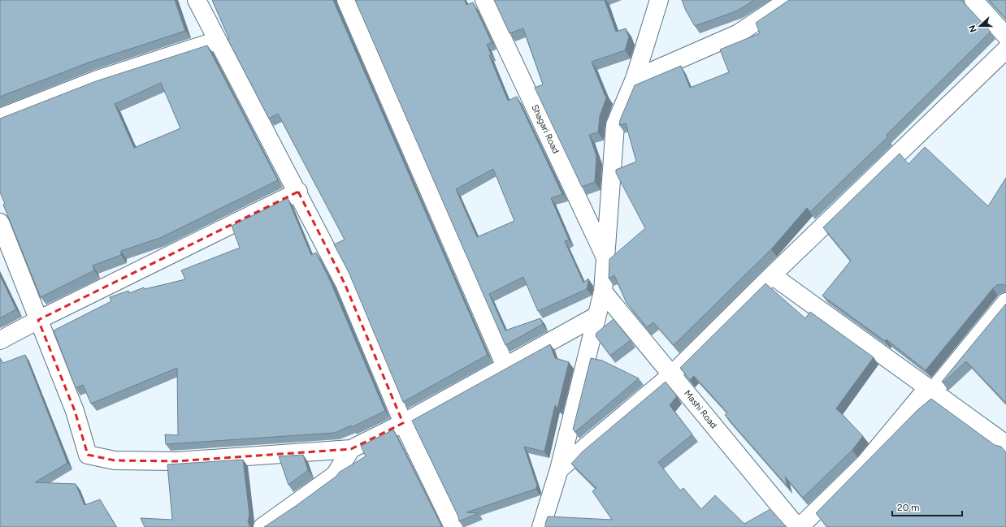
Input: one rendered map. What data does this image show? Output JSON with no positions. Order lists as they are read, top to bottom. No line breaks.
{"streets":{"street":["Shagari Road","Mashi Road"]},"scale_bar":"20 m","north":"left"}
